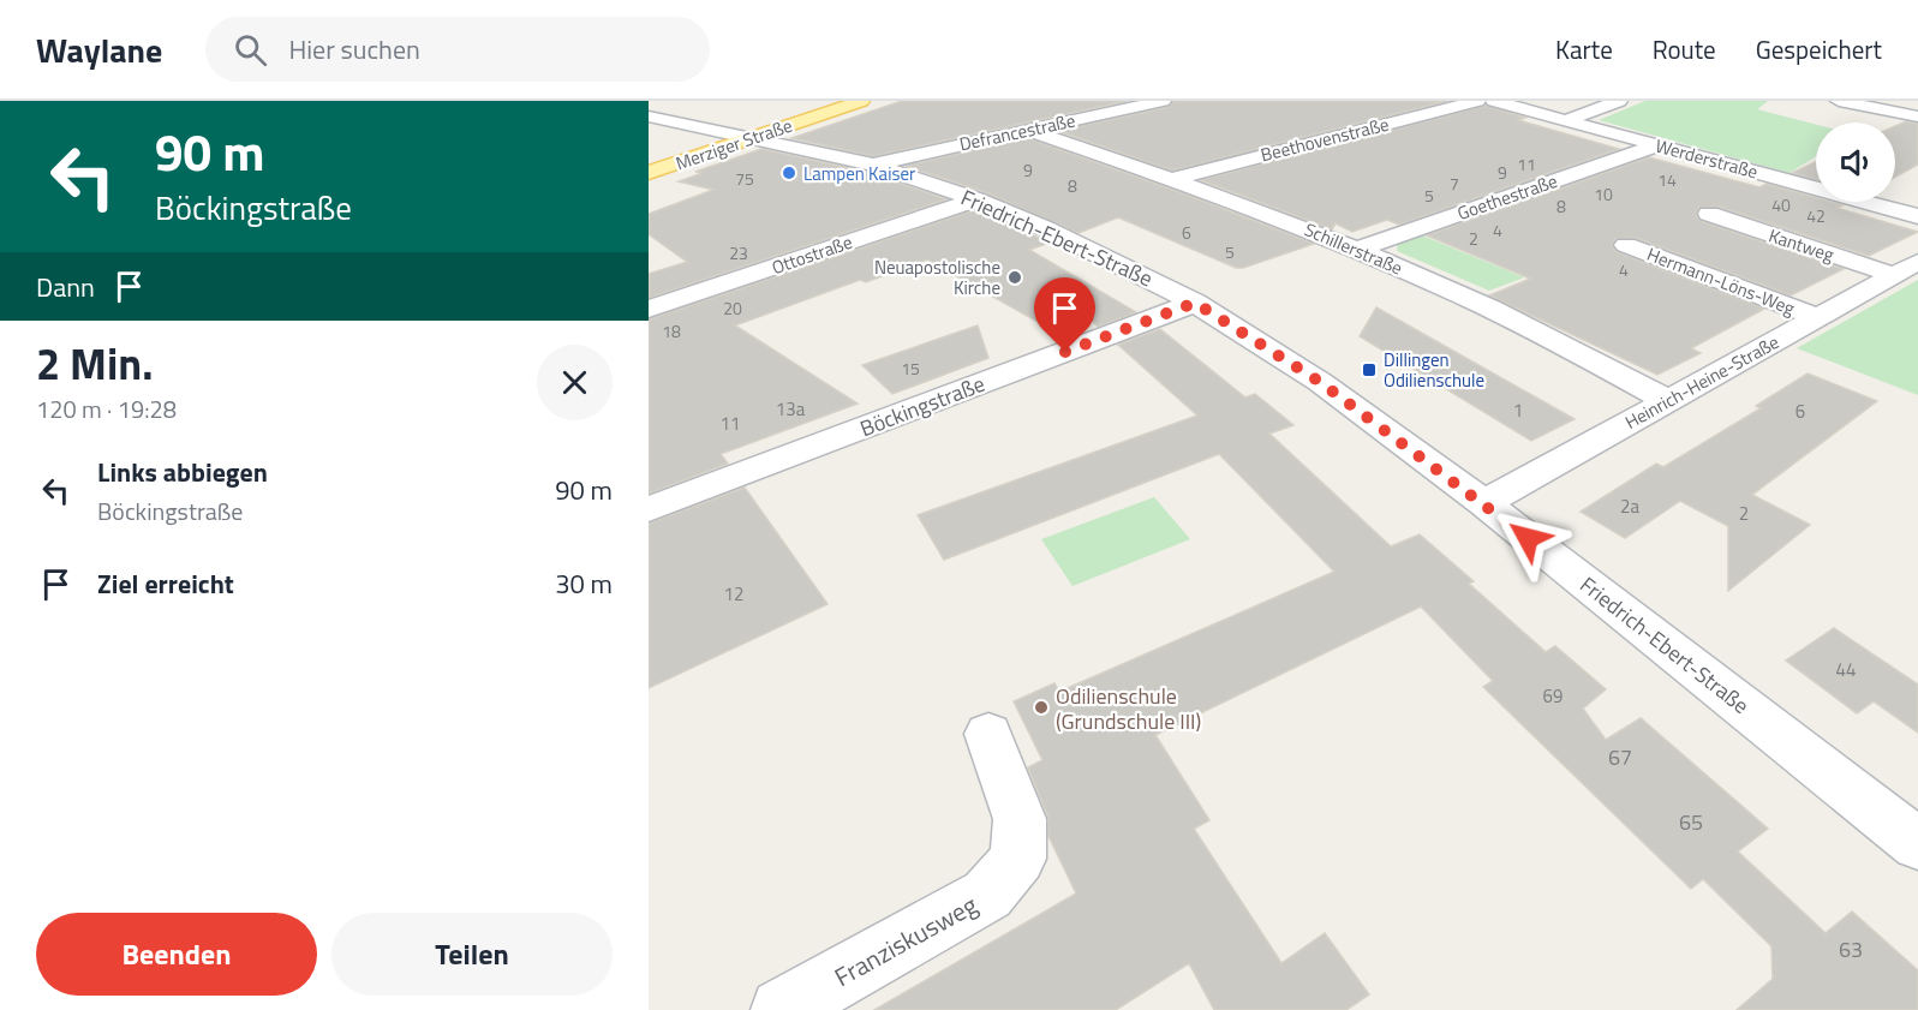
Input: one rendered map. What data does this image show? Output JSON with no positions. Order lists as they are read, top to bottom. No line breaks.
{"streets":{"main road":["Merziger Straße"],"street":["Defrancestraße","Beethovenstraße","Werderstraße","Goethestraße","Friedrich-Ebert-Straße","Kantweg","Schillerstraße","Ottostraße","Hermann-Löns-Weg","Heinrich-Heine-Straße","Böckingstraße","Franziskusweg"]},"crossings":[["Defrancestraße","Friedrich-Ebert-Straße"],["Defrancestraße","Schillerstraße"],["Beethovenstraße","Schillerstraße"],["Merziger Straße","Friedrich-Ebert-Straße"],["Werderstraße","Goethestraße"],["Goethestraße","Schillerstraße"],["Friedrich-Ebert-Straße","Ottostraße"],["Friedrich-Ebert-Straße","Heinrich-Heine-Straße"],["Friedrich-Ebert-Straße","Böckingstraße"],["Kantweg","Heinrich-Heine-Straße"],["Schillerstraße","Heinrich-Heine-Straße"],["Hermann-Löns-Weg","Heinrich-Heine-Straße"]],"places":{"other":["Lampen Kaiser","Neuapostolische Kirche","Odilienschule (Grundschule III)"],"transit":["Dillingen Odilienschule"]},"house_numbers":["11","9","9","75","14","7","8","10","5","40","8","42","4","6","2","5","23","4","20","18","15","13a","1","6","11","2a","2","12","44","69","67","65","63"],"page":{"header":"Waylane","search":"Hier suchen","nav":["Karte","Route","Gespeichert"],"turn":["90 m","Böckingstraße"],"then":"Dann","heading":["2 Min.","120 m · 19:28"],"list":[{"name":"Links abbiegen","note":"Böckingstraße","value":"90 m"},{"name":"Ziel erreicht","value":"30 m"}],"buttons":["Beenden","Teilen"]}}
